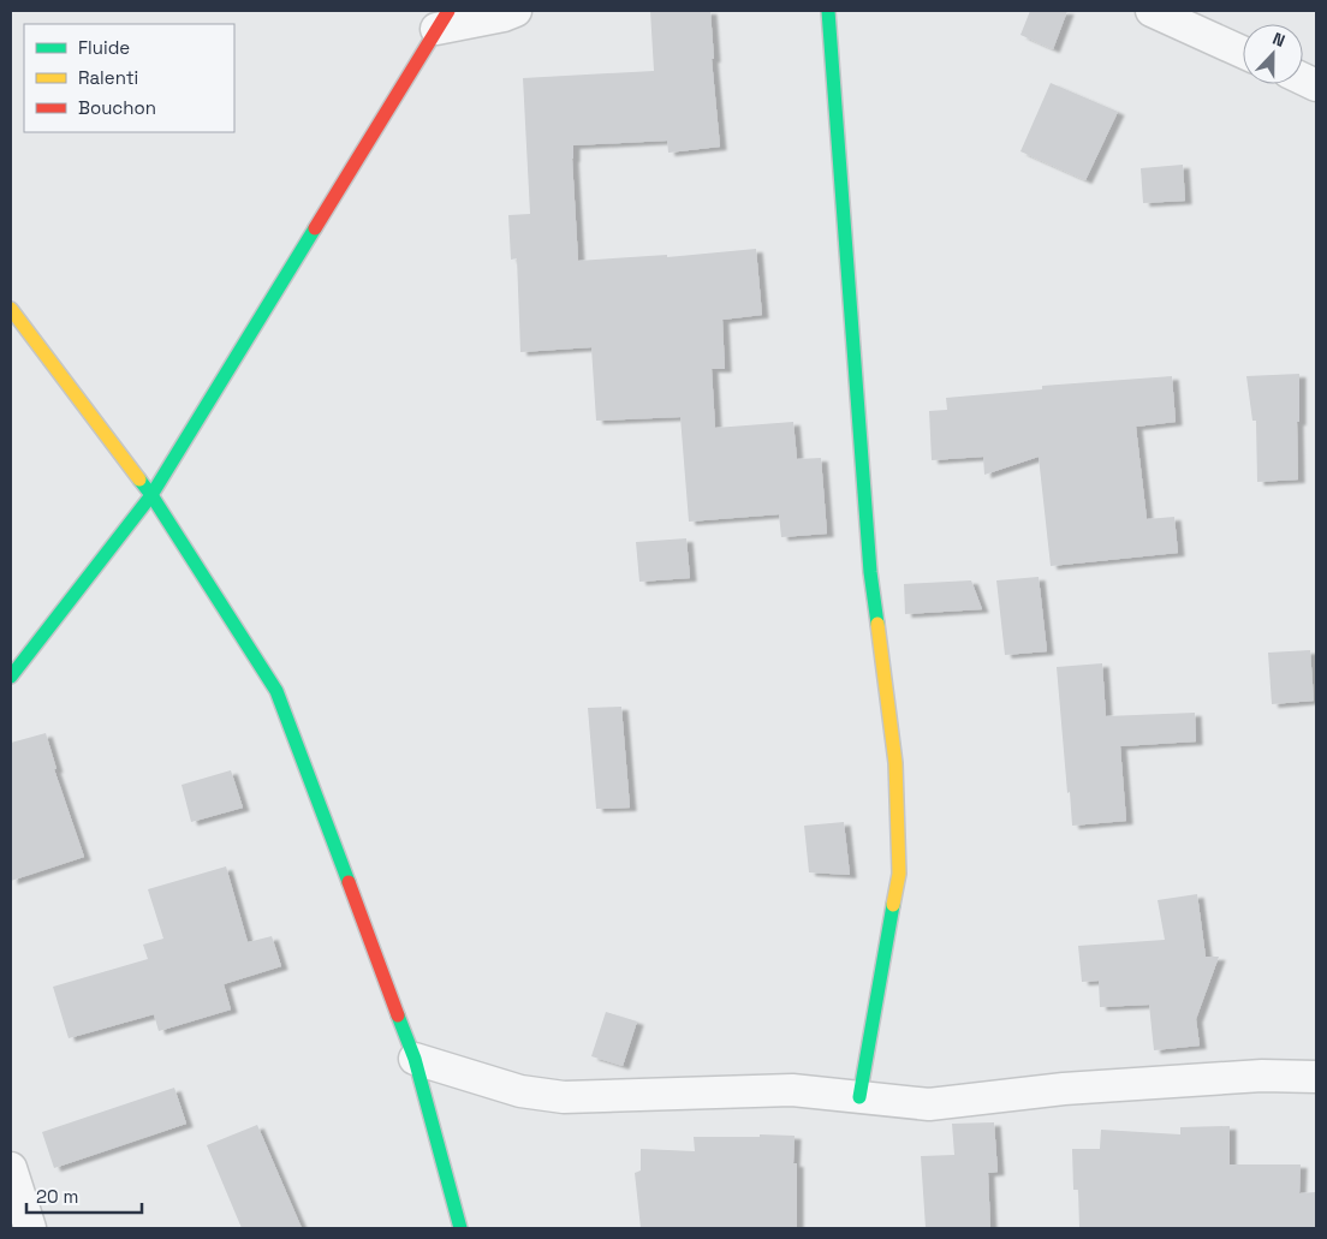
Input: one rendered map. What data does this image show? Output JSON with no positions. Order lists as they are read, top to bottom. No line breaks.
{"legend":["Fluide","Ralenti","Bouchon"],"scale_bar":"20 m","north":"top"}
